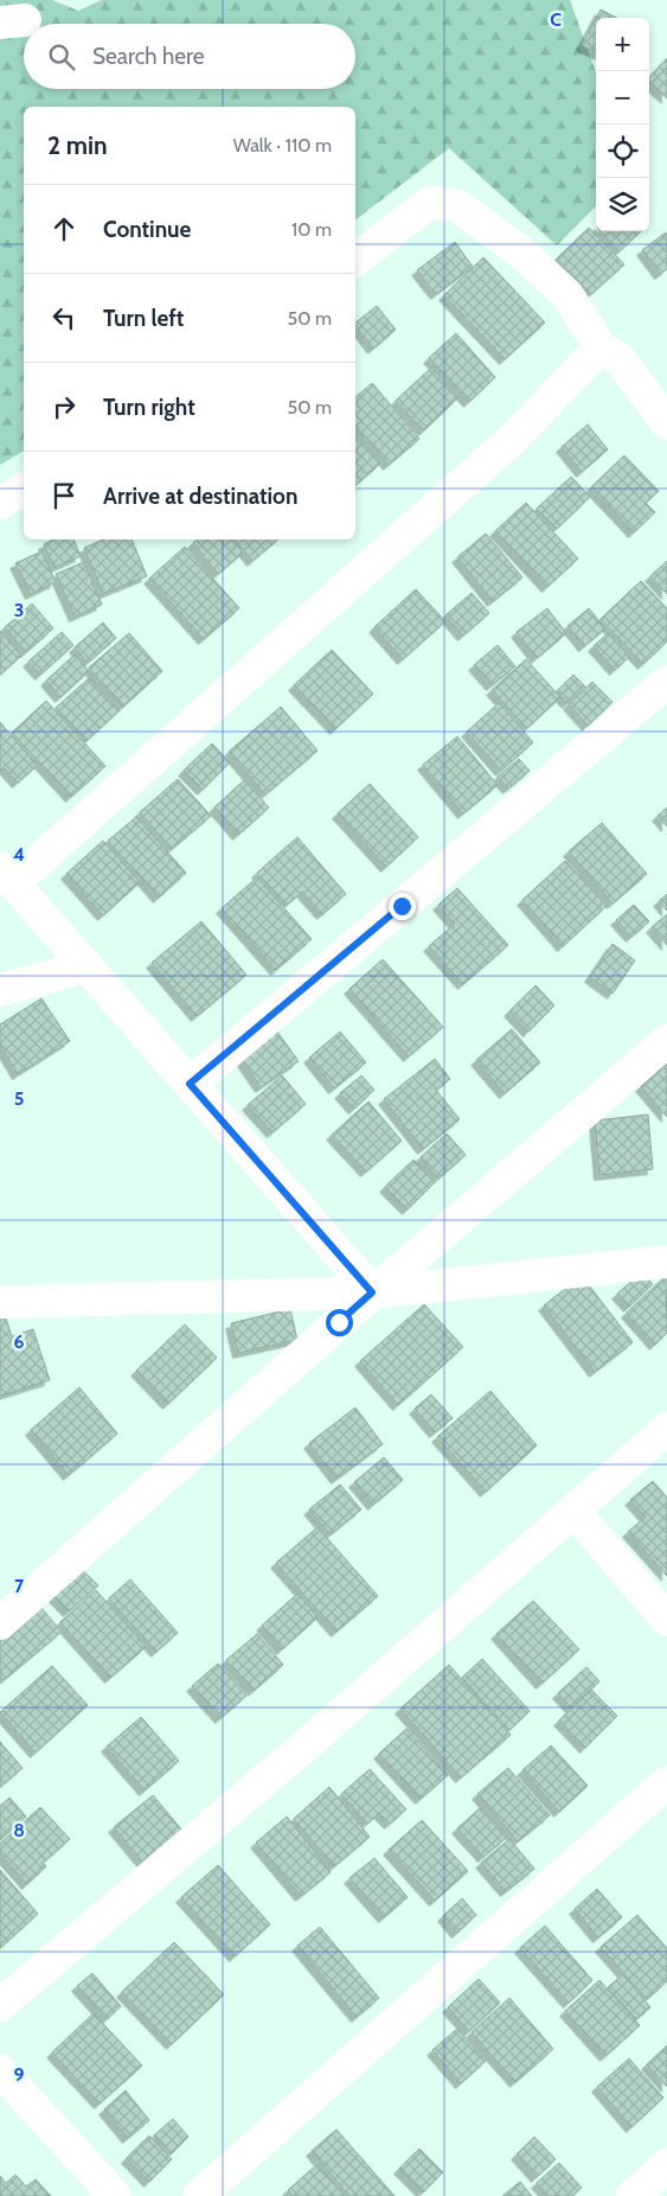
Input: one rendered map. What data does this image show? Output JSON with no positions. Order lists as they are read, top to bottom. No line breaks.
{"page":{"map_buttons":["+","−"],"search":"Search here","heading":["2 min","Walk · 110 m"],"list":[["Continue","10 m"],["Turn left","50 m"],["Turn right","50 m"],"Arrive at destination"]},"grid":{"columns":["C"],"rows":["3","4","5","6","7","8","9"]}}
